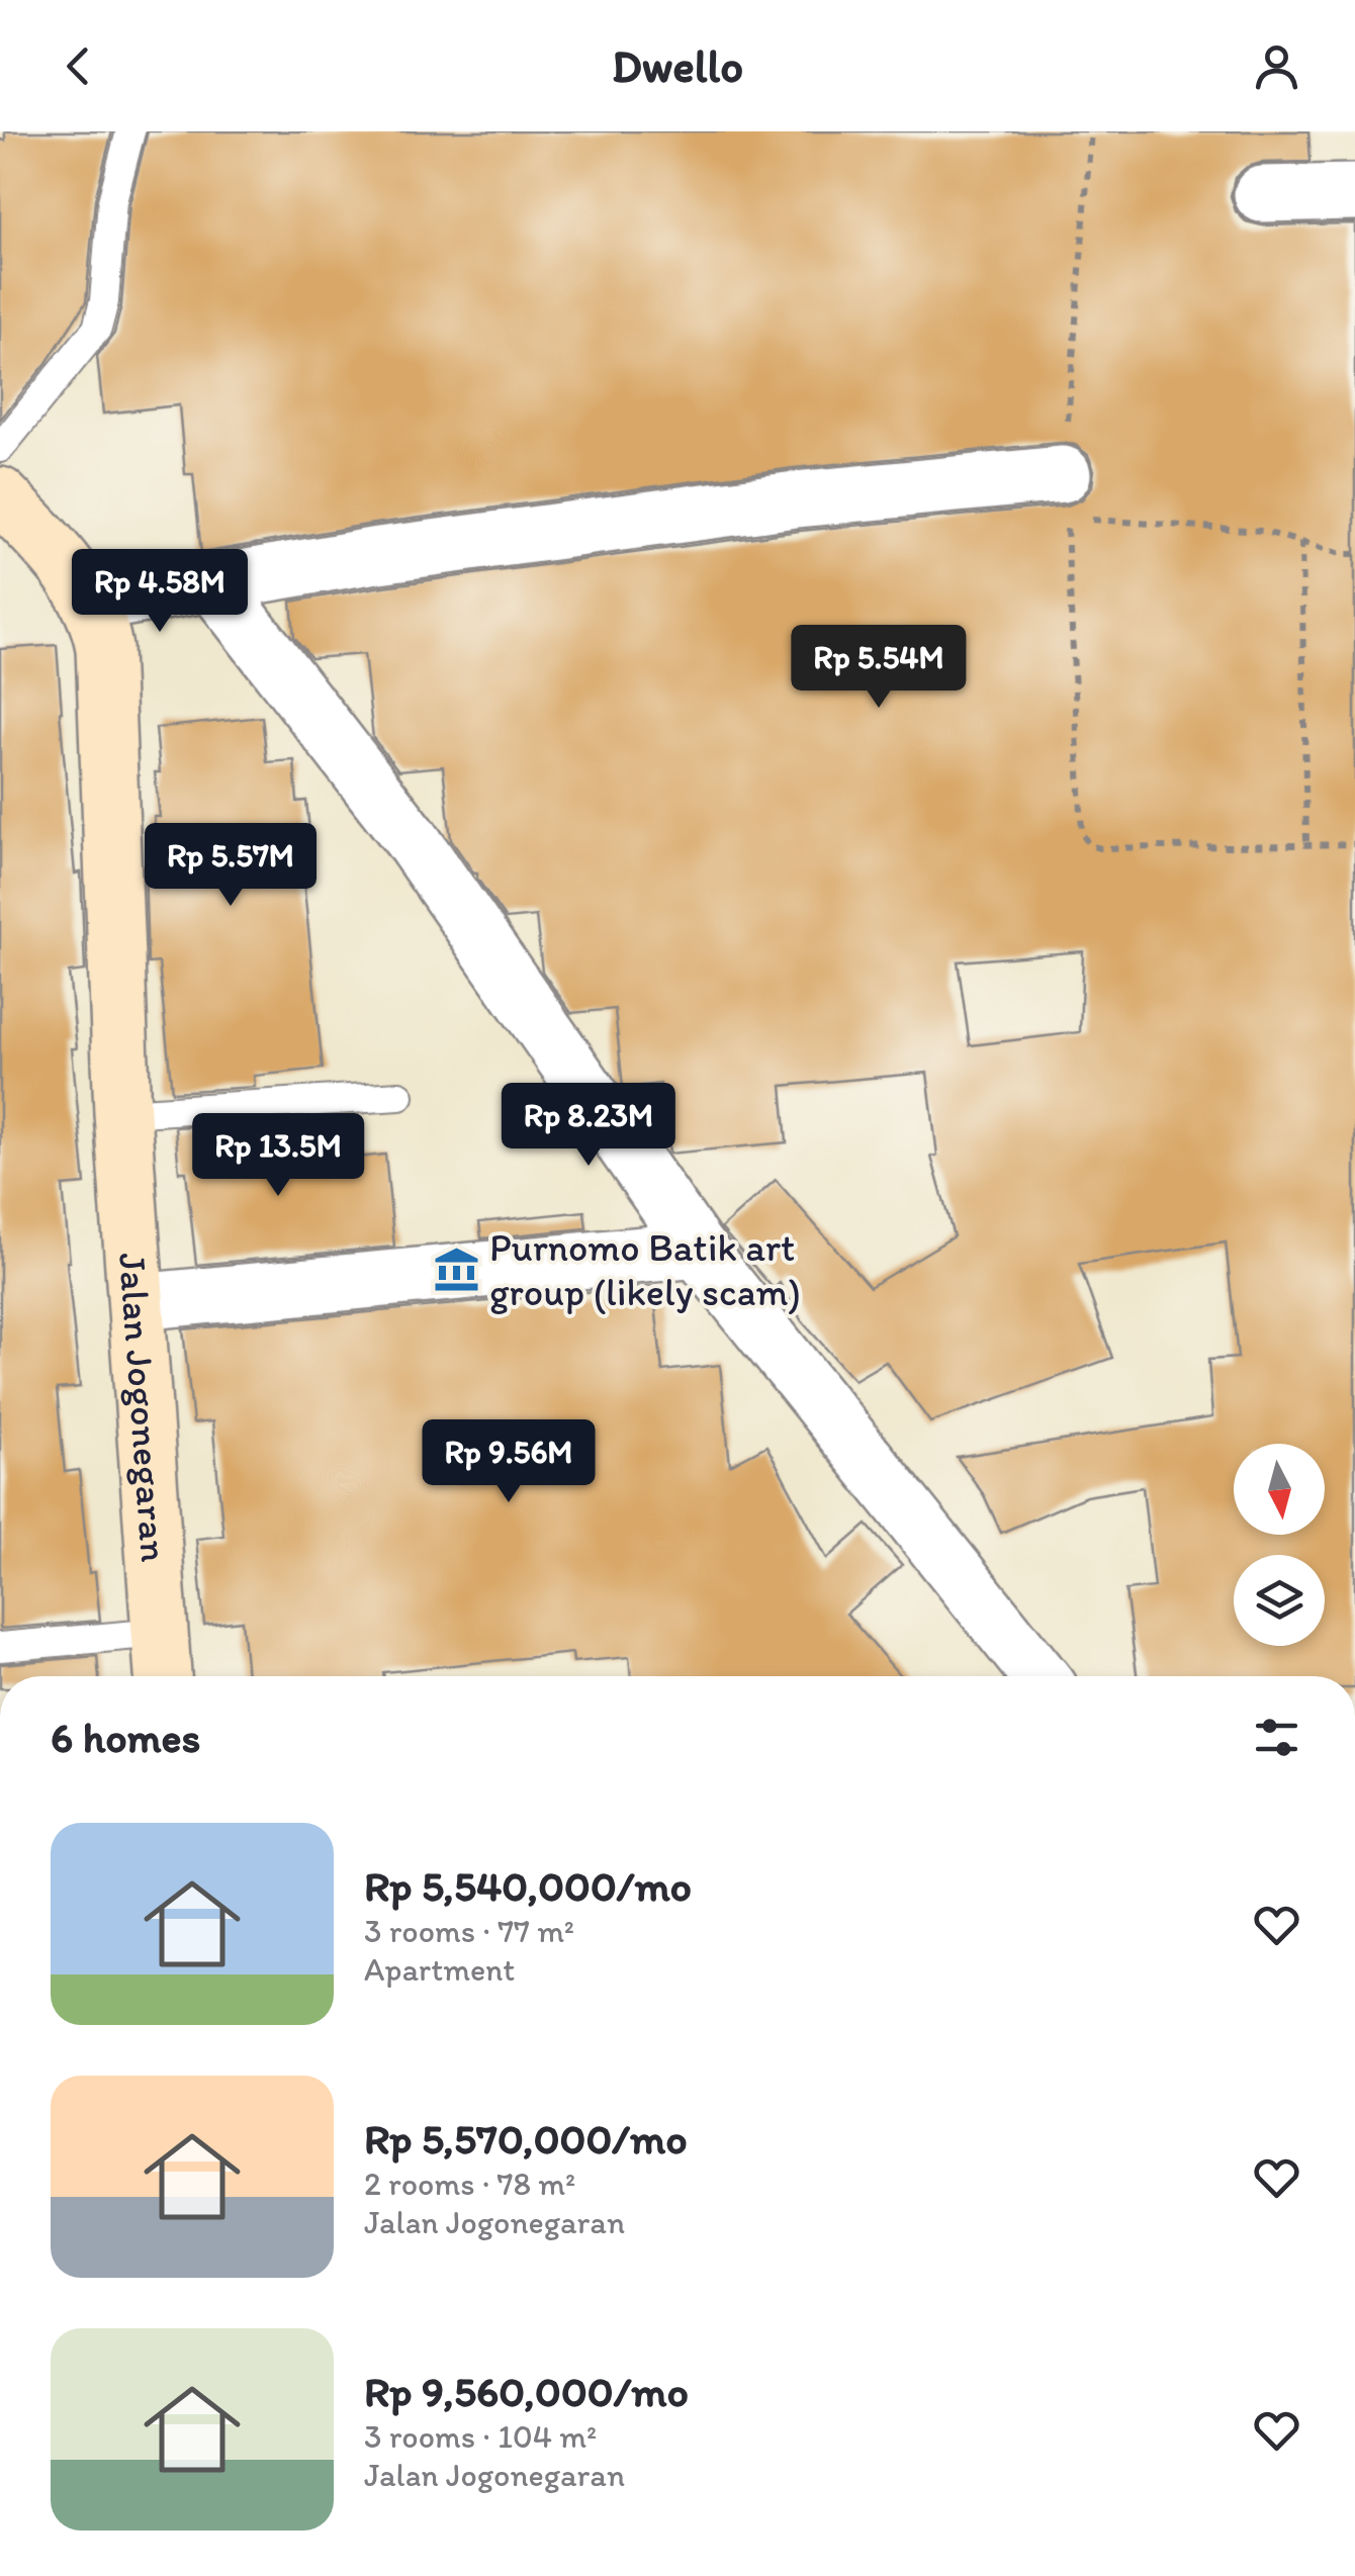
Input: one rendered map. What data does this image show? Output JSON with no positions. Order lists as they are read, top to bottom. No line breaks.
{"streets":{"street":["Jalan Jogonegaran"]},"places":{"museum":["Purnomo Batik art group (likely scam)"]},"north":"bottom","page":{"header":"Dwello","price":["Rp 4.58M","Rp 5.54M","Rp 5.57M","Rp 8.23M","Rp 13.5M","Rp 9.56M"],"heading":"6 homes","list":[{"name":"Rp 5,540,000/mo","note":"3 rooms · 77 m² · Apartment"},{"name":"Rp 5,570,000/mo","note":"2 rooms · 78 m² · Jalan Jogonegaran"},{"name":"Rp 9,560,000/mo","note":"3 rooms · 104 m² · Jalan Jogonegaran"}]}}
